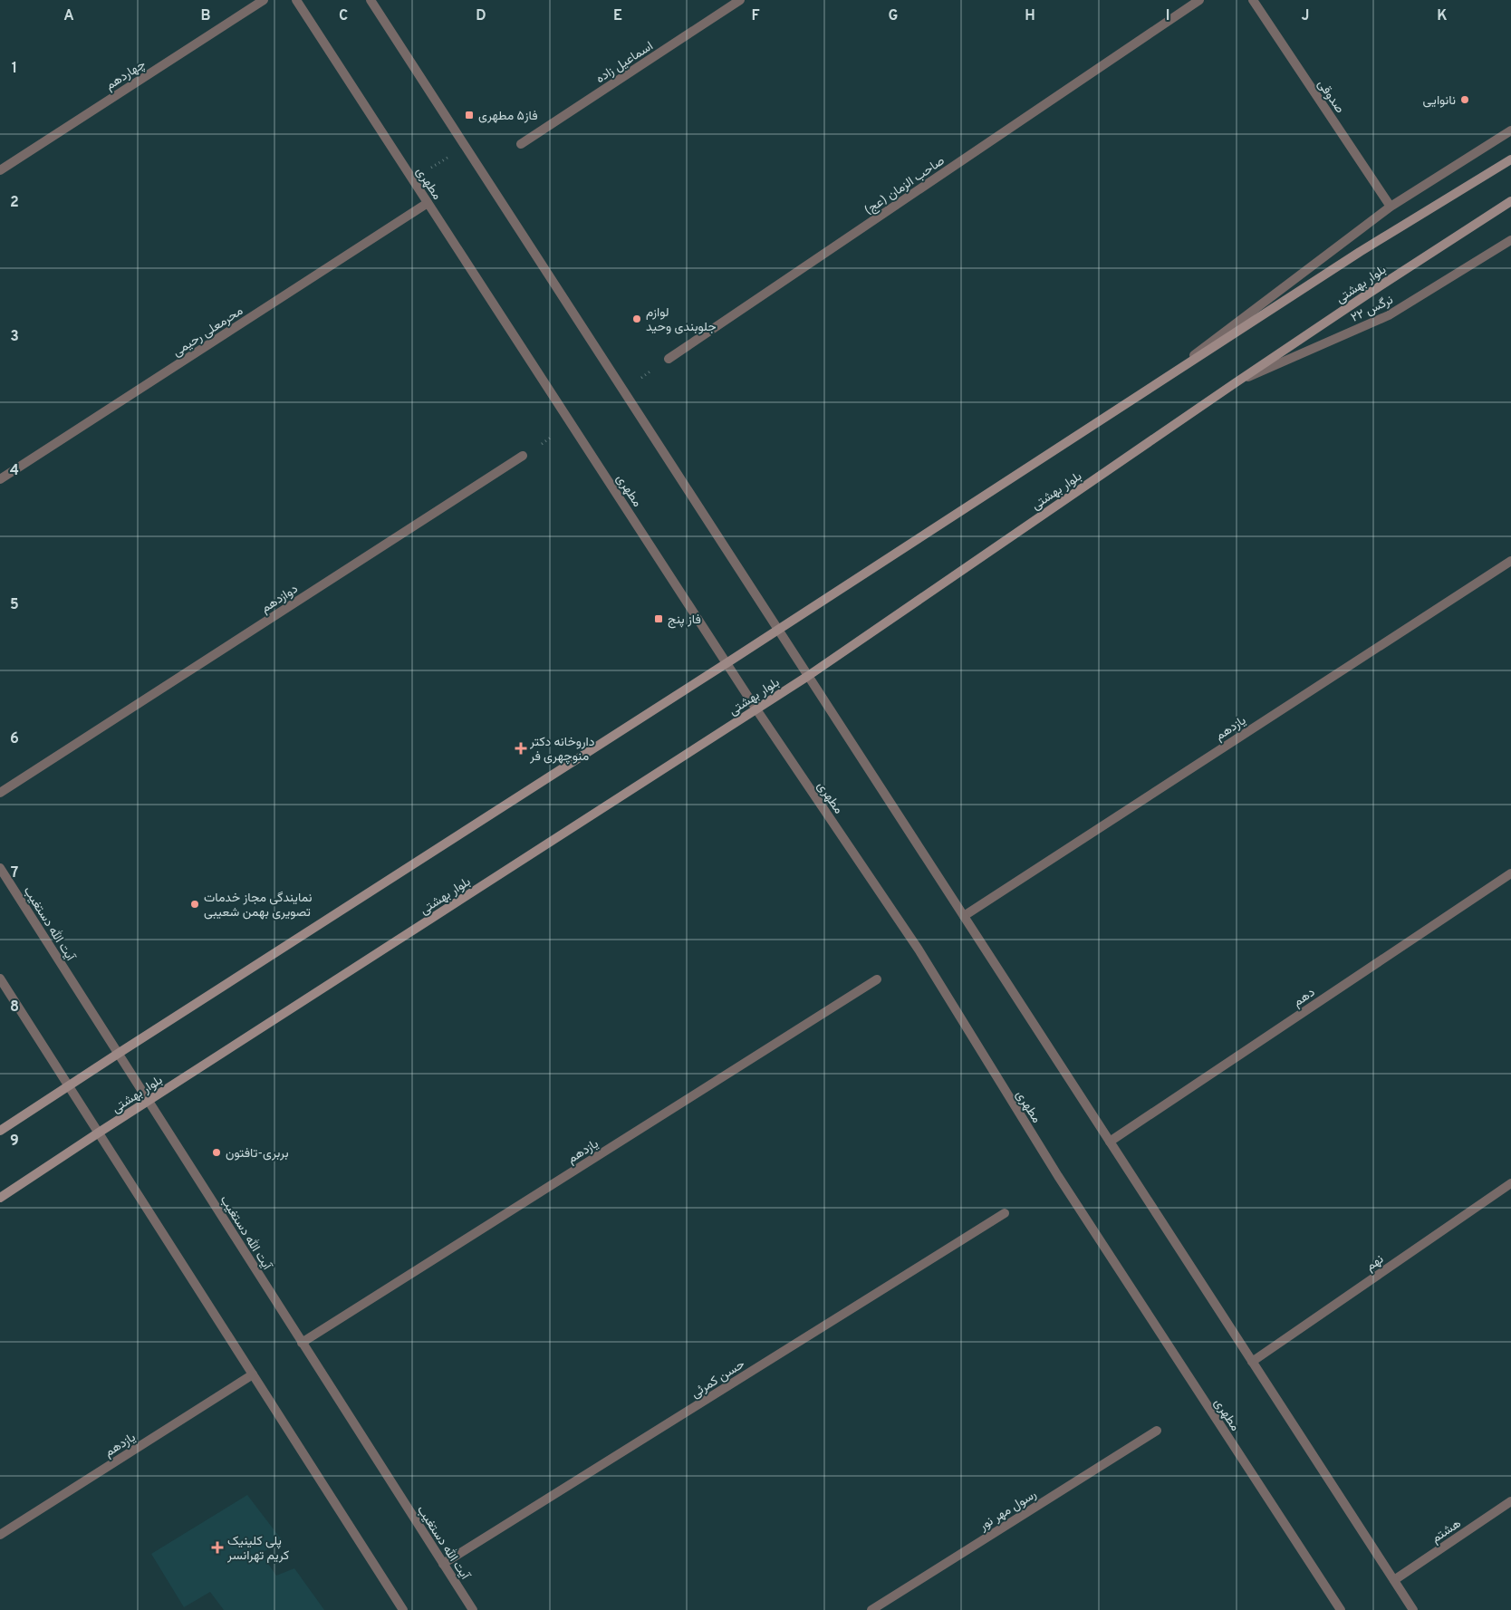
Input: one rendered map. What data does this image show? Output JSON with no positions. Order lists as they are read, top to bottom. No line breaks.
{"streets":{"main road":["بلوار بهشتی"],"street":["اسماعیل زاده","چهاردهم","صدوقی","مطهری","صاحب الزمان (عج)","نرگس ۲۲","محرمعلی رحیمی","دوازدهم","یازدهم","آیت الله دستغیب","دهم","نهم","حسن کمرئی","رسول مهر نور","هشتم"]},"crossings":[["مطهری","بلوار بهشتی"],["مطهری","محرمعلی رحیمی"],["بلوار بهشتی","نرگس ۲۲"],["بلوار بهشتی","آیت الله دستغیب"],["یازدهم","آیت الله دستغیب"],["آیت الله دستغیب","حسن کمرئی"]],"places":{"other":["نانوایی","لوازم جلوبندی وحید","نمایندگی مجاز خدمات تصویری بهمن شعیبی","بربری-تافتون"],"transit":["فاز۵ مطهری","فاز پنج"],"health":["داروخانه دکتر منوچهری فر","پلی کلینیک کریم تهرانسر"]},"grid":{"columns":["A","B","C","D","E","F","G","H","I","J","K"],"rows":["1","2","3","4","5","6","7","8","9"]}}
